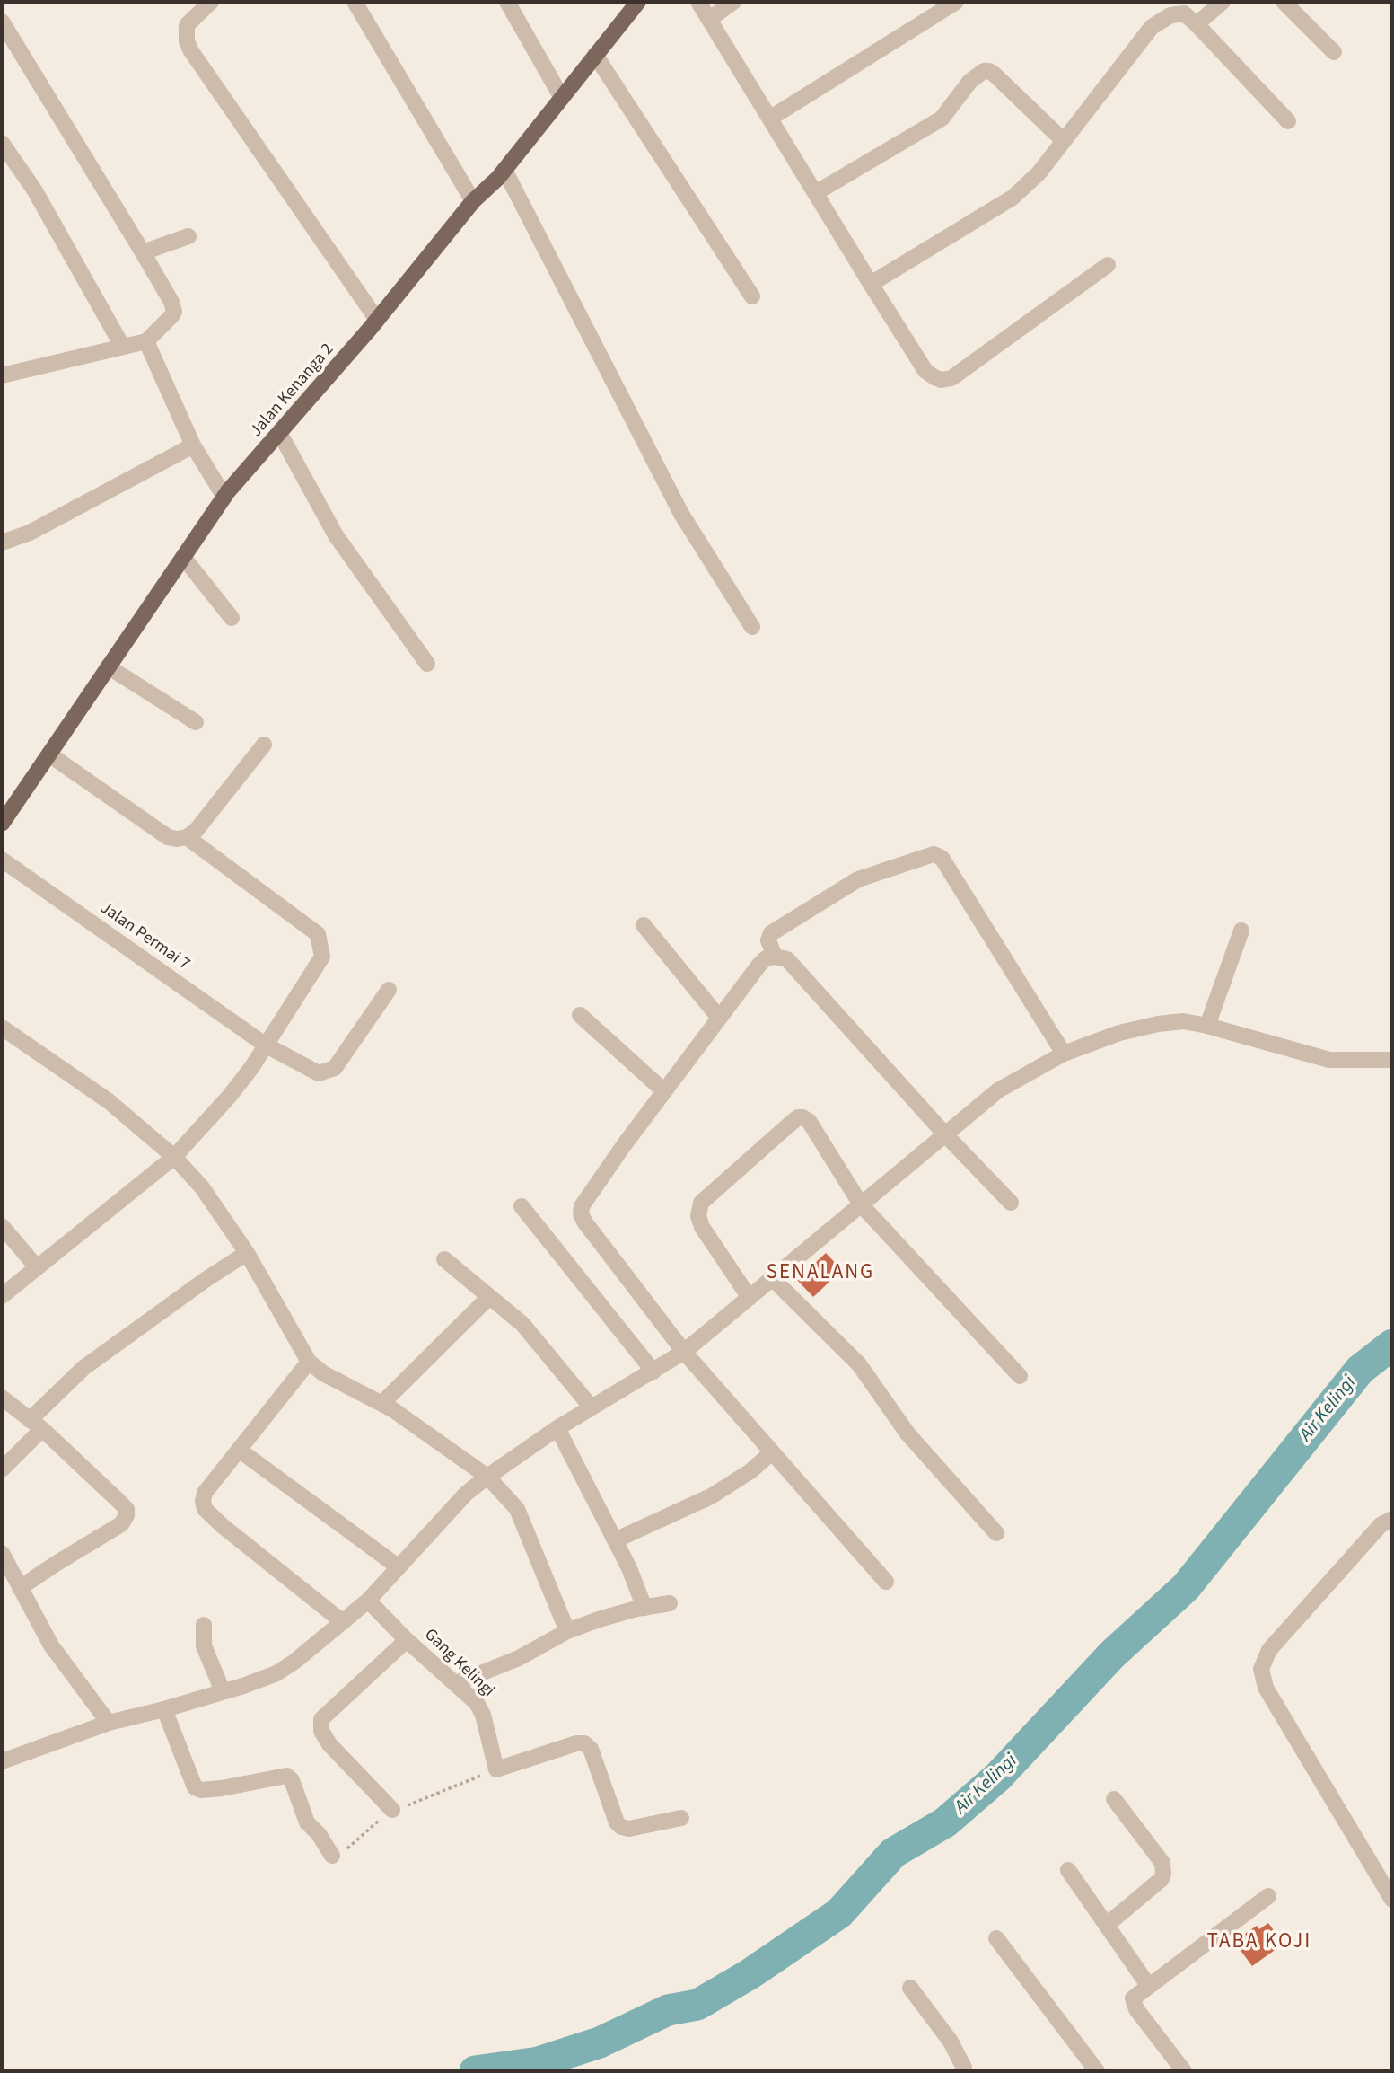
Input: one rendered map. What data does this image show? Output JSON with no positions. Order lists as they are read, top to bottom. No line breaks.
{"streets":{"main road":["Jalan Kenanga 2"],"street":["Jalan Permai 7","Gang Kelingi"]},"districts":["SENALANG","TABA KOJI"],"water":["Air Kelingi"]}
